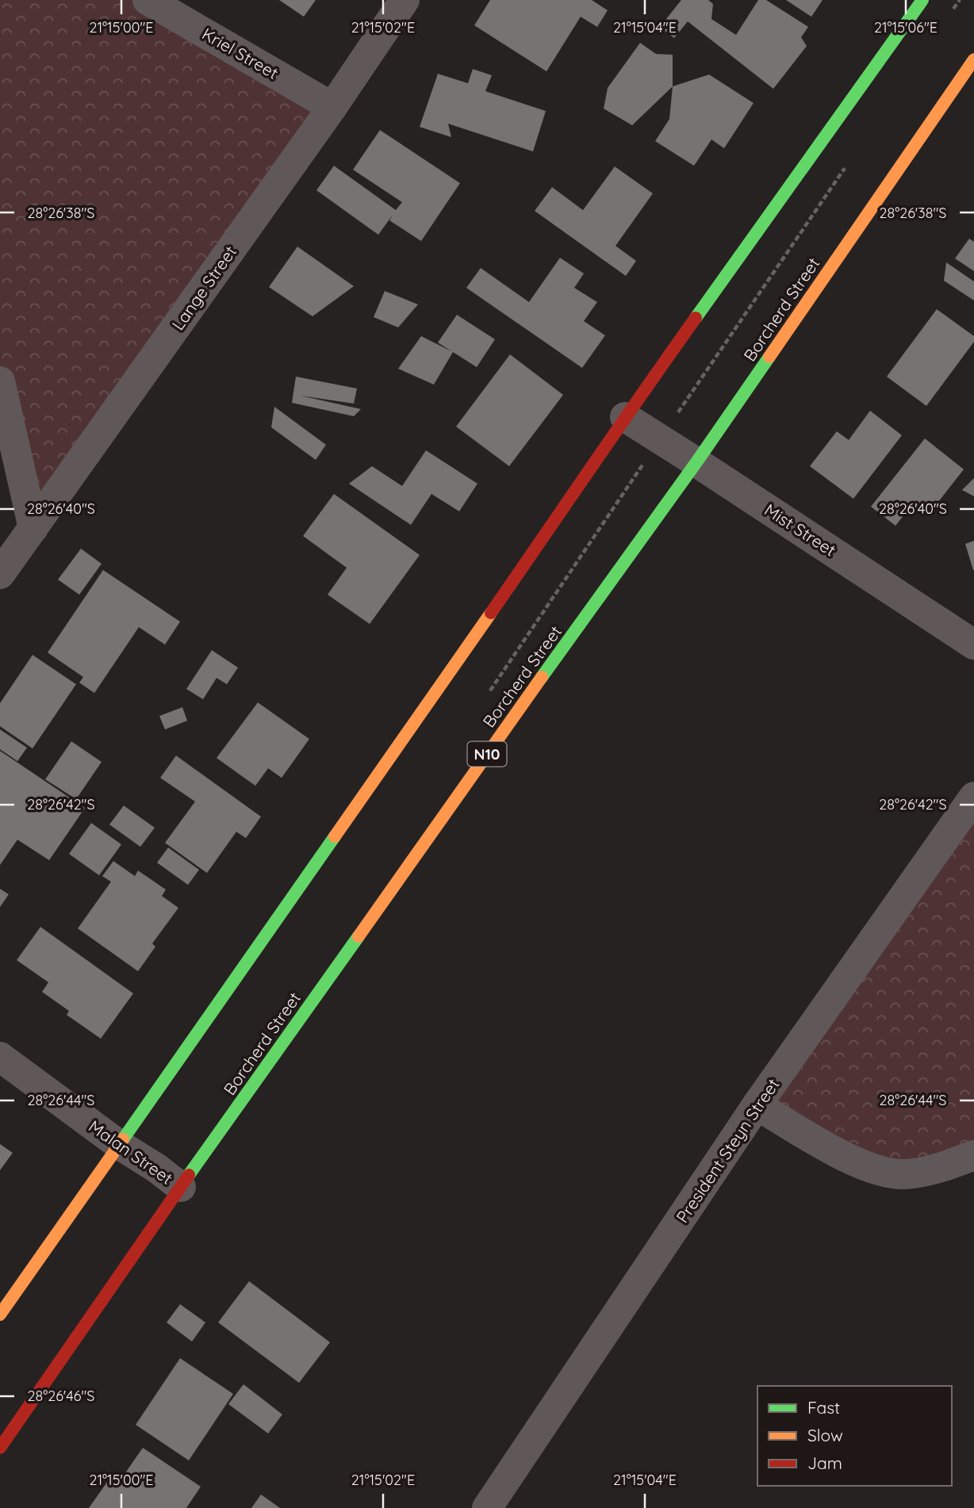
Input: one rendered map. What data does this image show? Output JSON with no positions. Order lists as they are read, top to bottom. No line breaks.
{"streets":{"highway":["Borcherd Street","N10"],"street":["Kriel Street","Lange Street","Mist Street","President Steyn Street","Malan Street"]},"crossings":[["Kriel Street","Lange Street"],["Borcherd Street","Mist Street"],["Borcherd Street","Malan Street"]],"legend":["Fast","Slow","Jam"],"coordinates":["21°15'00\"E","21°15'02\"E","21°15'04\"E","21°15'06\"E","28°26'38\"S","28°26'40\"S","28°26'42\"S","28°26'44\"S","28°26'46\"S"]}
